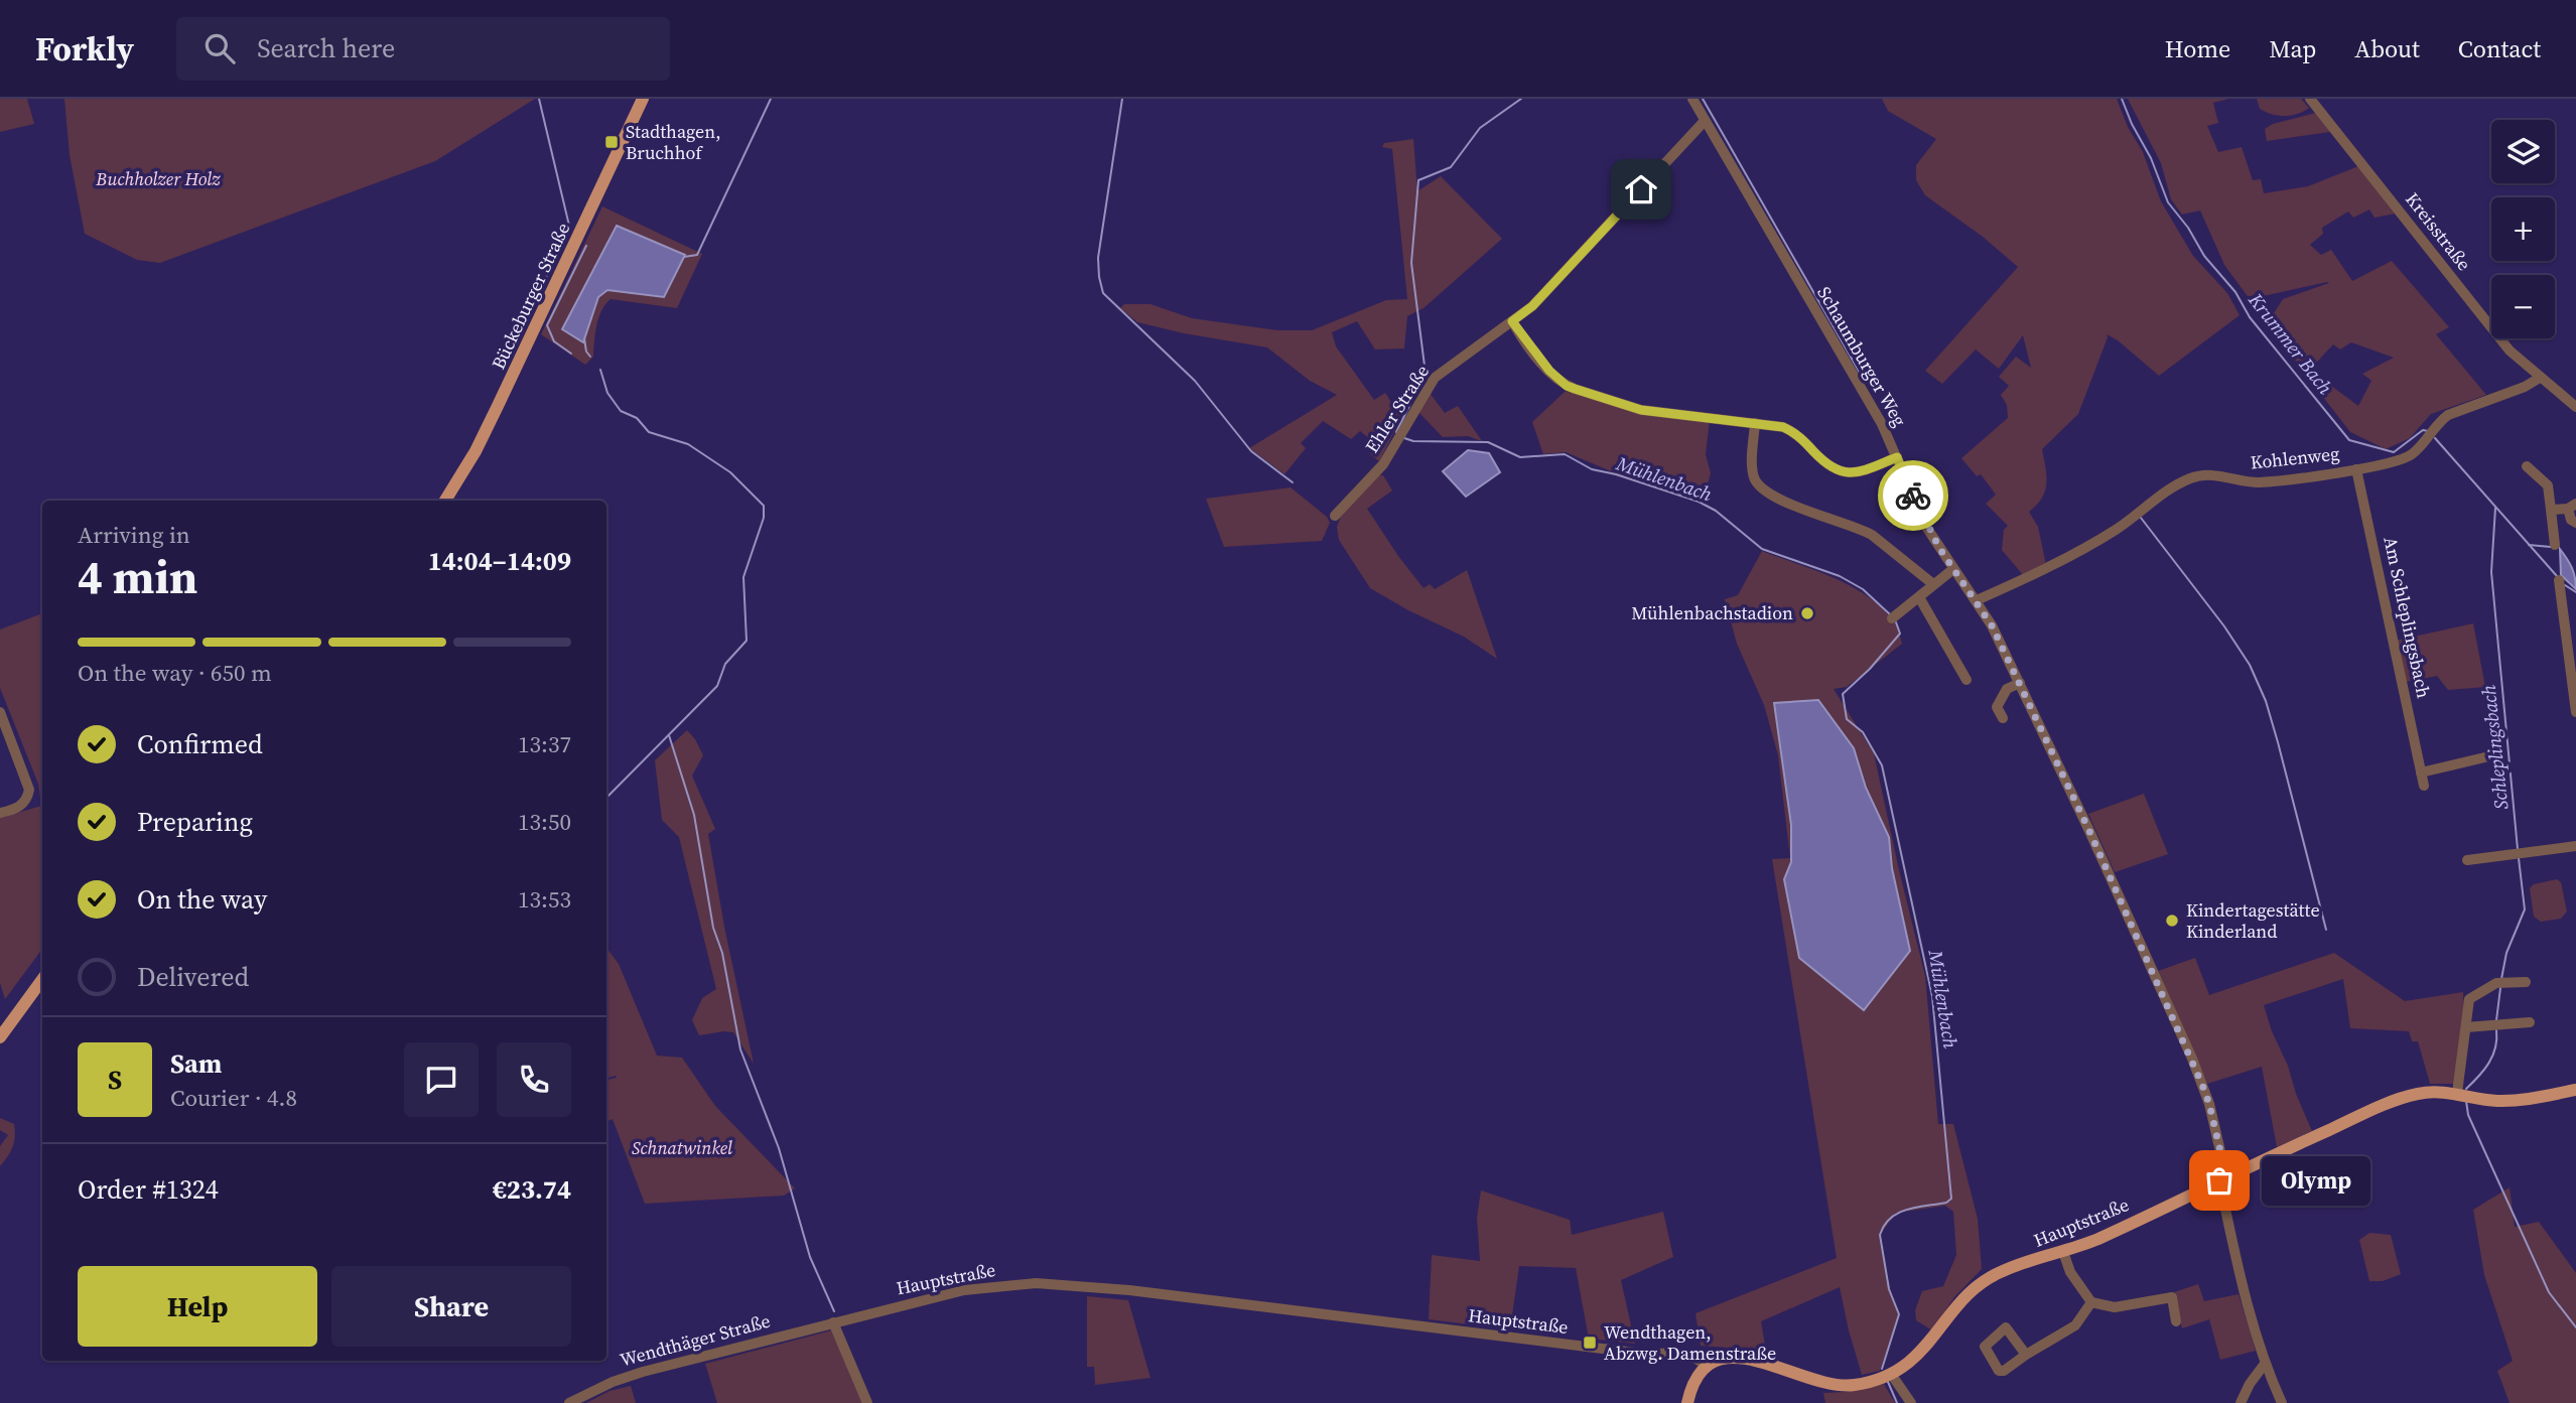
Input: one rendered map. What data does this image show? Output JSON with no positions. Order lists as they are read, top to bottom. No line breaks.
{"streets":{"main road":["Bückeburger Straße","Hauptstraße"],"street":["Kreisstraße","Schaumburger Weg","Ehler Straße","Kohlenweg","Am Schleplingsbach","Wendthäger Straße"]},"crossings":[["Kreisstraße","Kohlenweg"],["Schaumburger Weg","Ehler Straße"],["Schaumburger Weg","Kohlenweg"],["Schaumburger Weg","Hauptstraße"],["Kohlenweg","Am Schleplingsbach"],["Hauptstraße","Wendthäger Straße"]],"water":["Krummer Bach","Mühlenbach","Schleplingsbach"],"parks":["Buchholzer Holz","Schnatwinkel"],"places":{"transit":["Stadthagen, Bruchhof","Wendthagen, Abzwg. Damenstraße"],"other":["Mühlenbachstadion","Kindertagestätte Kinderland","Olymp"]},"page":{"header":"Forkly","search":"Search here","nav":["Home","Map","About","Contact"],"map_buttons":["+","−"],"heading":["4 min","Arriving in","14:04–14:09"],"panel":["Sam","Courier · 4.8","Order #1324","€23.74"],"bar":"On the way · 650 m","list":[["Confirmed","13:37"],["Preparing","13:50"],["On the way","13:53"],"Delivered"],"round":"S","bubble":"Olymp","buttons":["Help","Share"]}}
